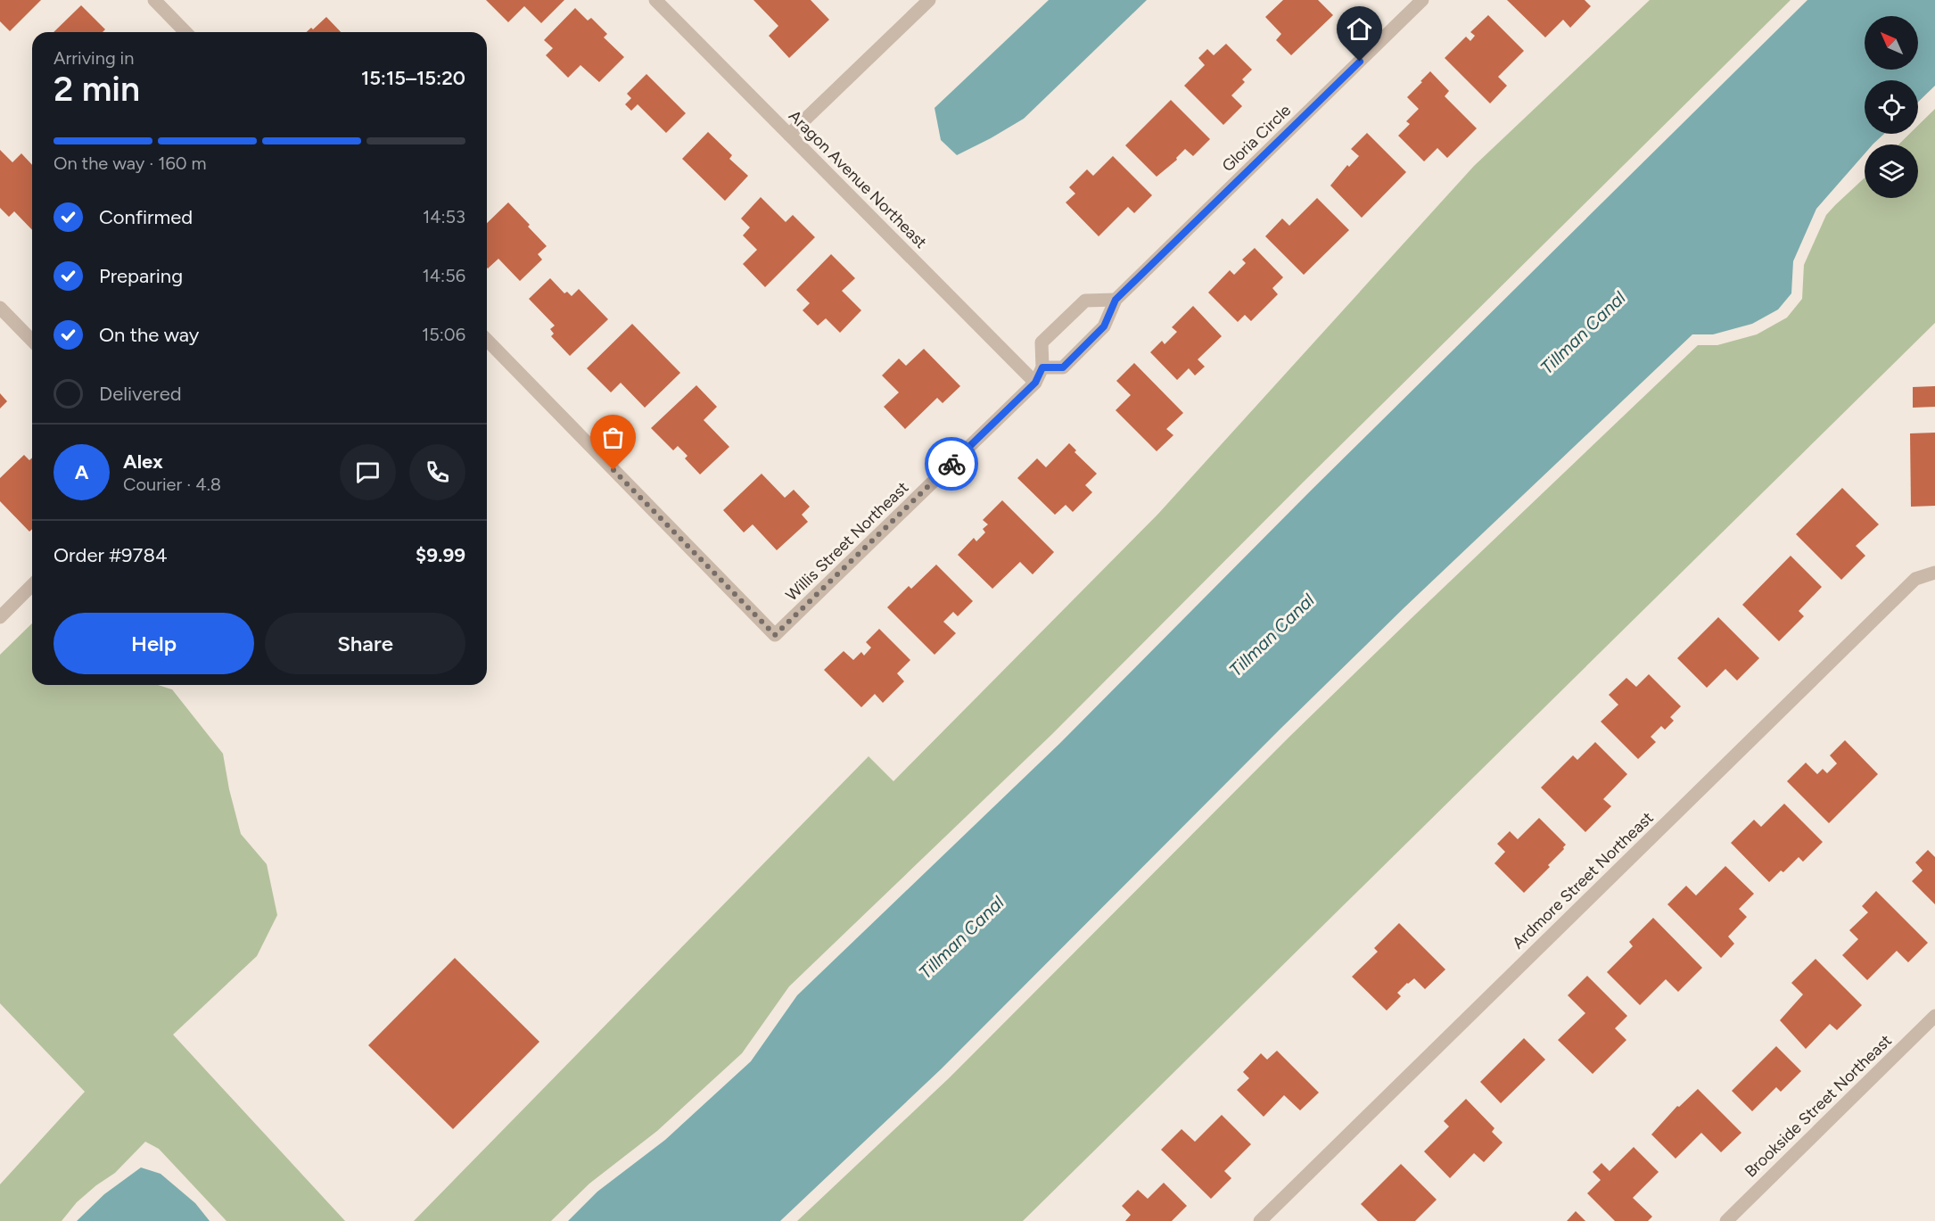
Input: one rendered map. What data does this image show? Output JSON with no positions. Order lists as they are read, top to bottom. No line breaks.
{"streets":{"street":["Gloria Circle","Aragon Avenue Northeast","Willis Street Northeast","Ardmore Street Northeast","Brookside Street Northeast"]},"crossings":[["Aragon Avenue Northeast","Willis Street Northeast"]],"water":["Tillman Canal"],"north":"top left","page":{"heading":["2 min","Arriving in","15:15–15:20"],"panel":["Alex","Courier · 4.8","Order #9784","$9.99"],"bar":"On the way · 160 m","list":[["Confirmed","14:53"],["Preparing","14:56"],["On the way","15:06"],"Delivered"],"round":"A","buttons":["Help","Share"]}}
